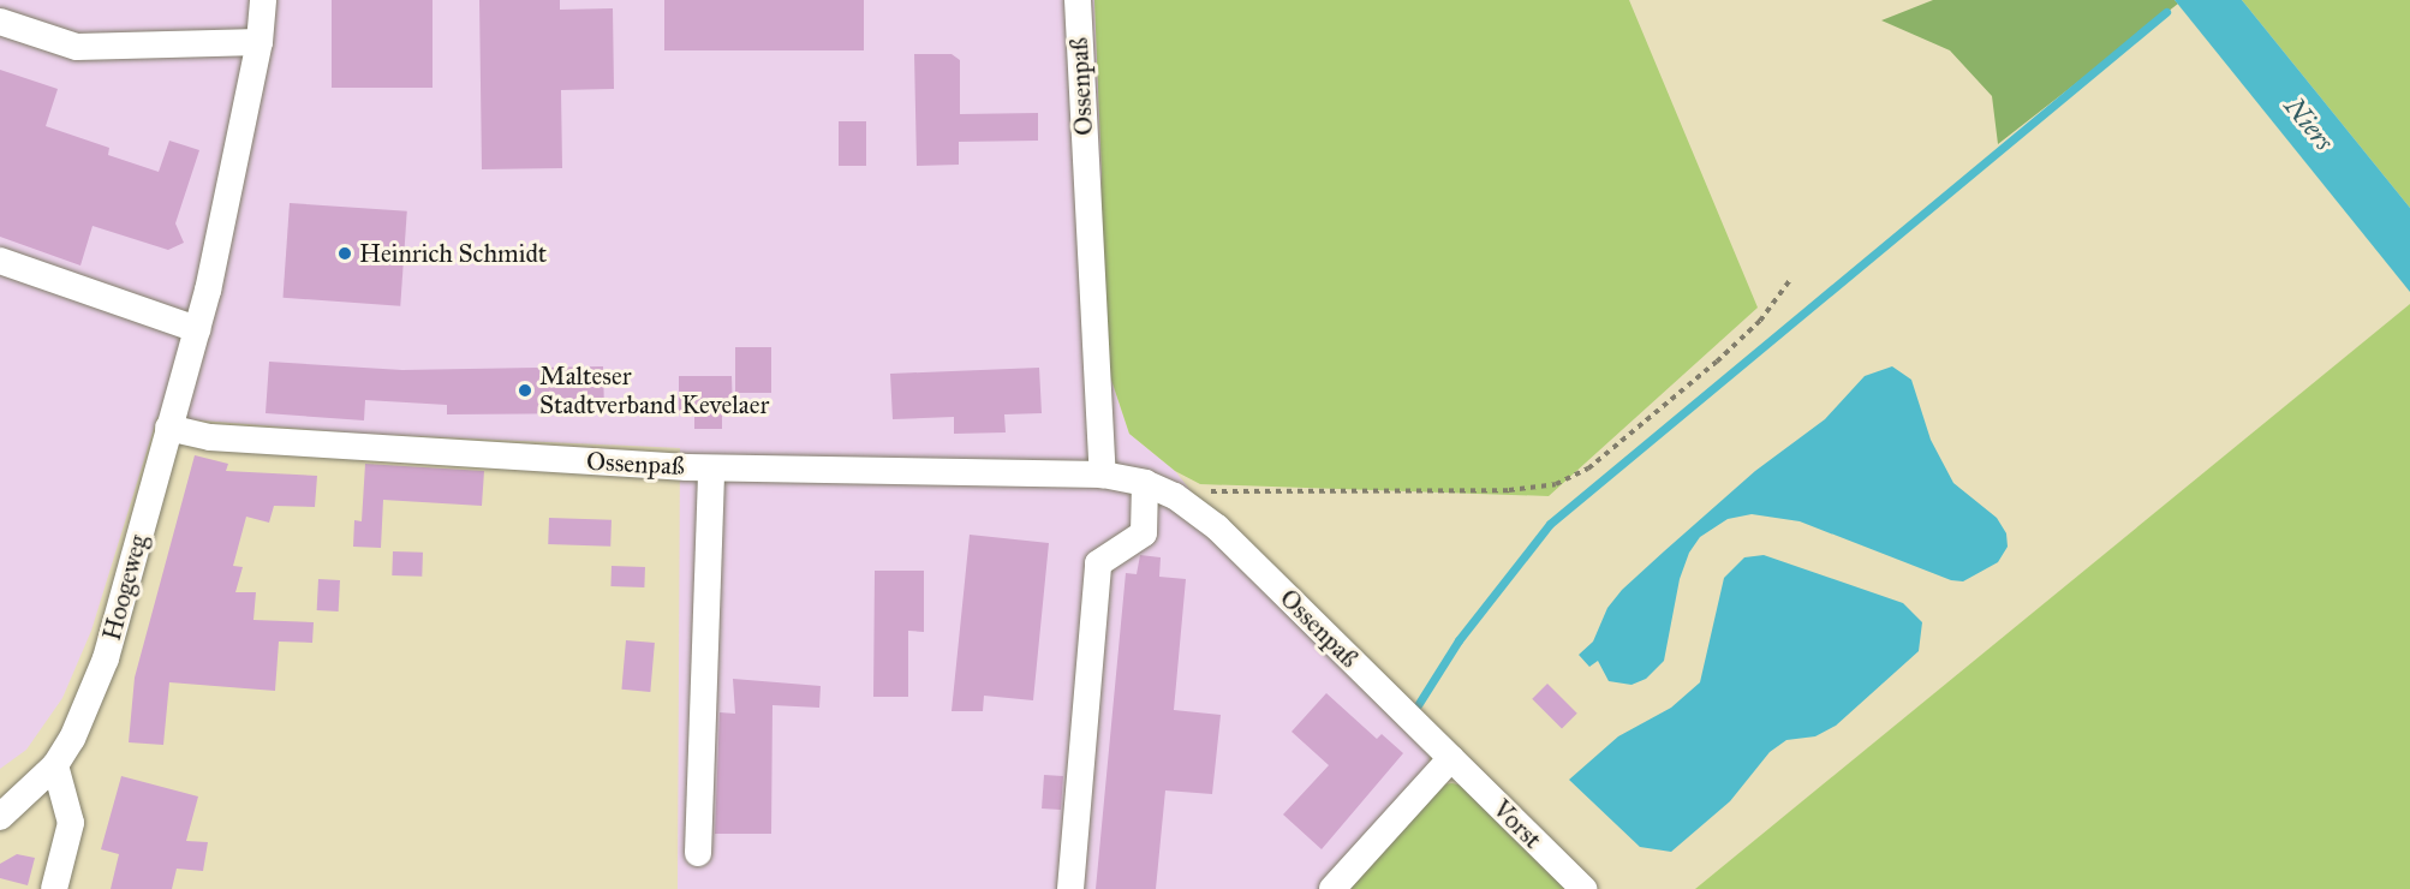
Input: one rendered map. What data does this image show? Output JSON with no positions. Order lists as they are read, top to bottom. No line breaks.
{"streets":{"street":["Ossenpaß","Hoogeweg","Vorst"]},"crossings":[["Ossenpaß","Hoogeweg"],["Ossenpaß","Vorst"]],"water":["Niers"],"places":["Heinrich Schmidt","Malteser Stadtverband Kevelaer"]}
